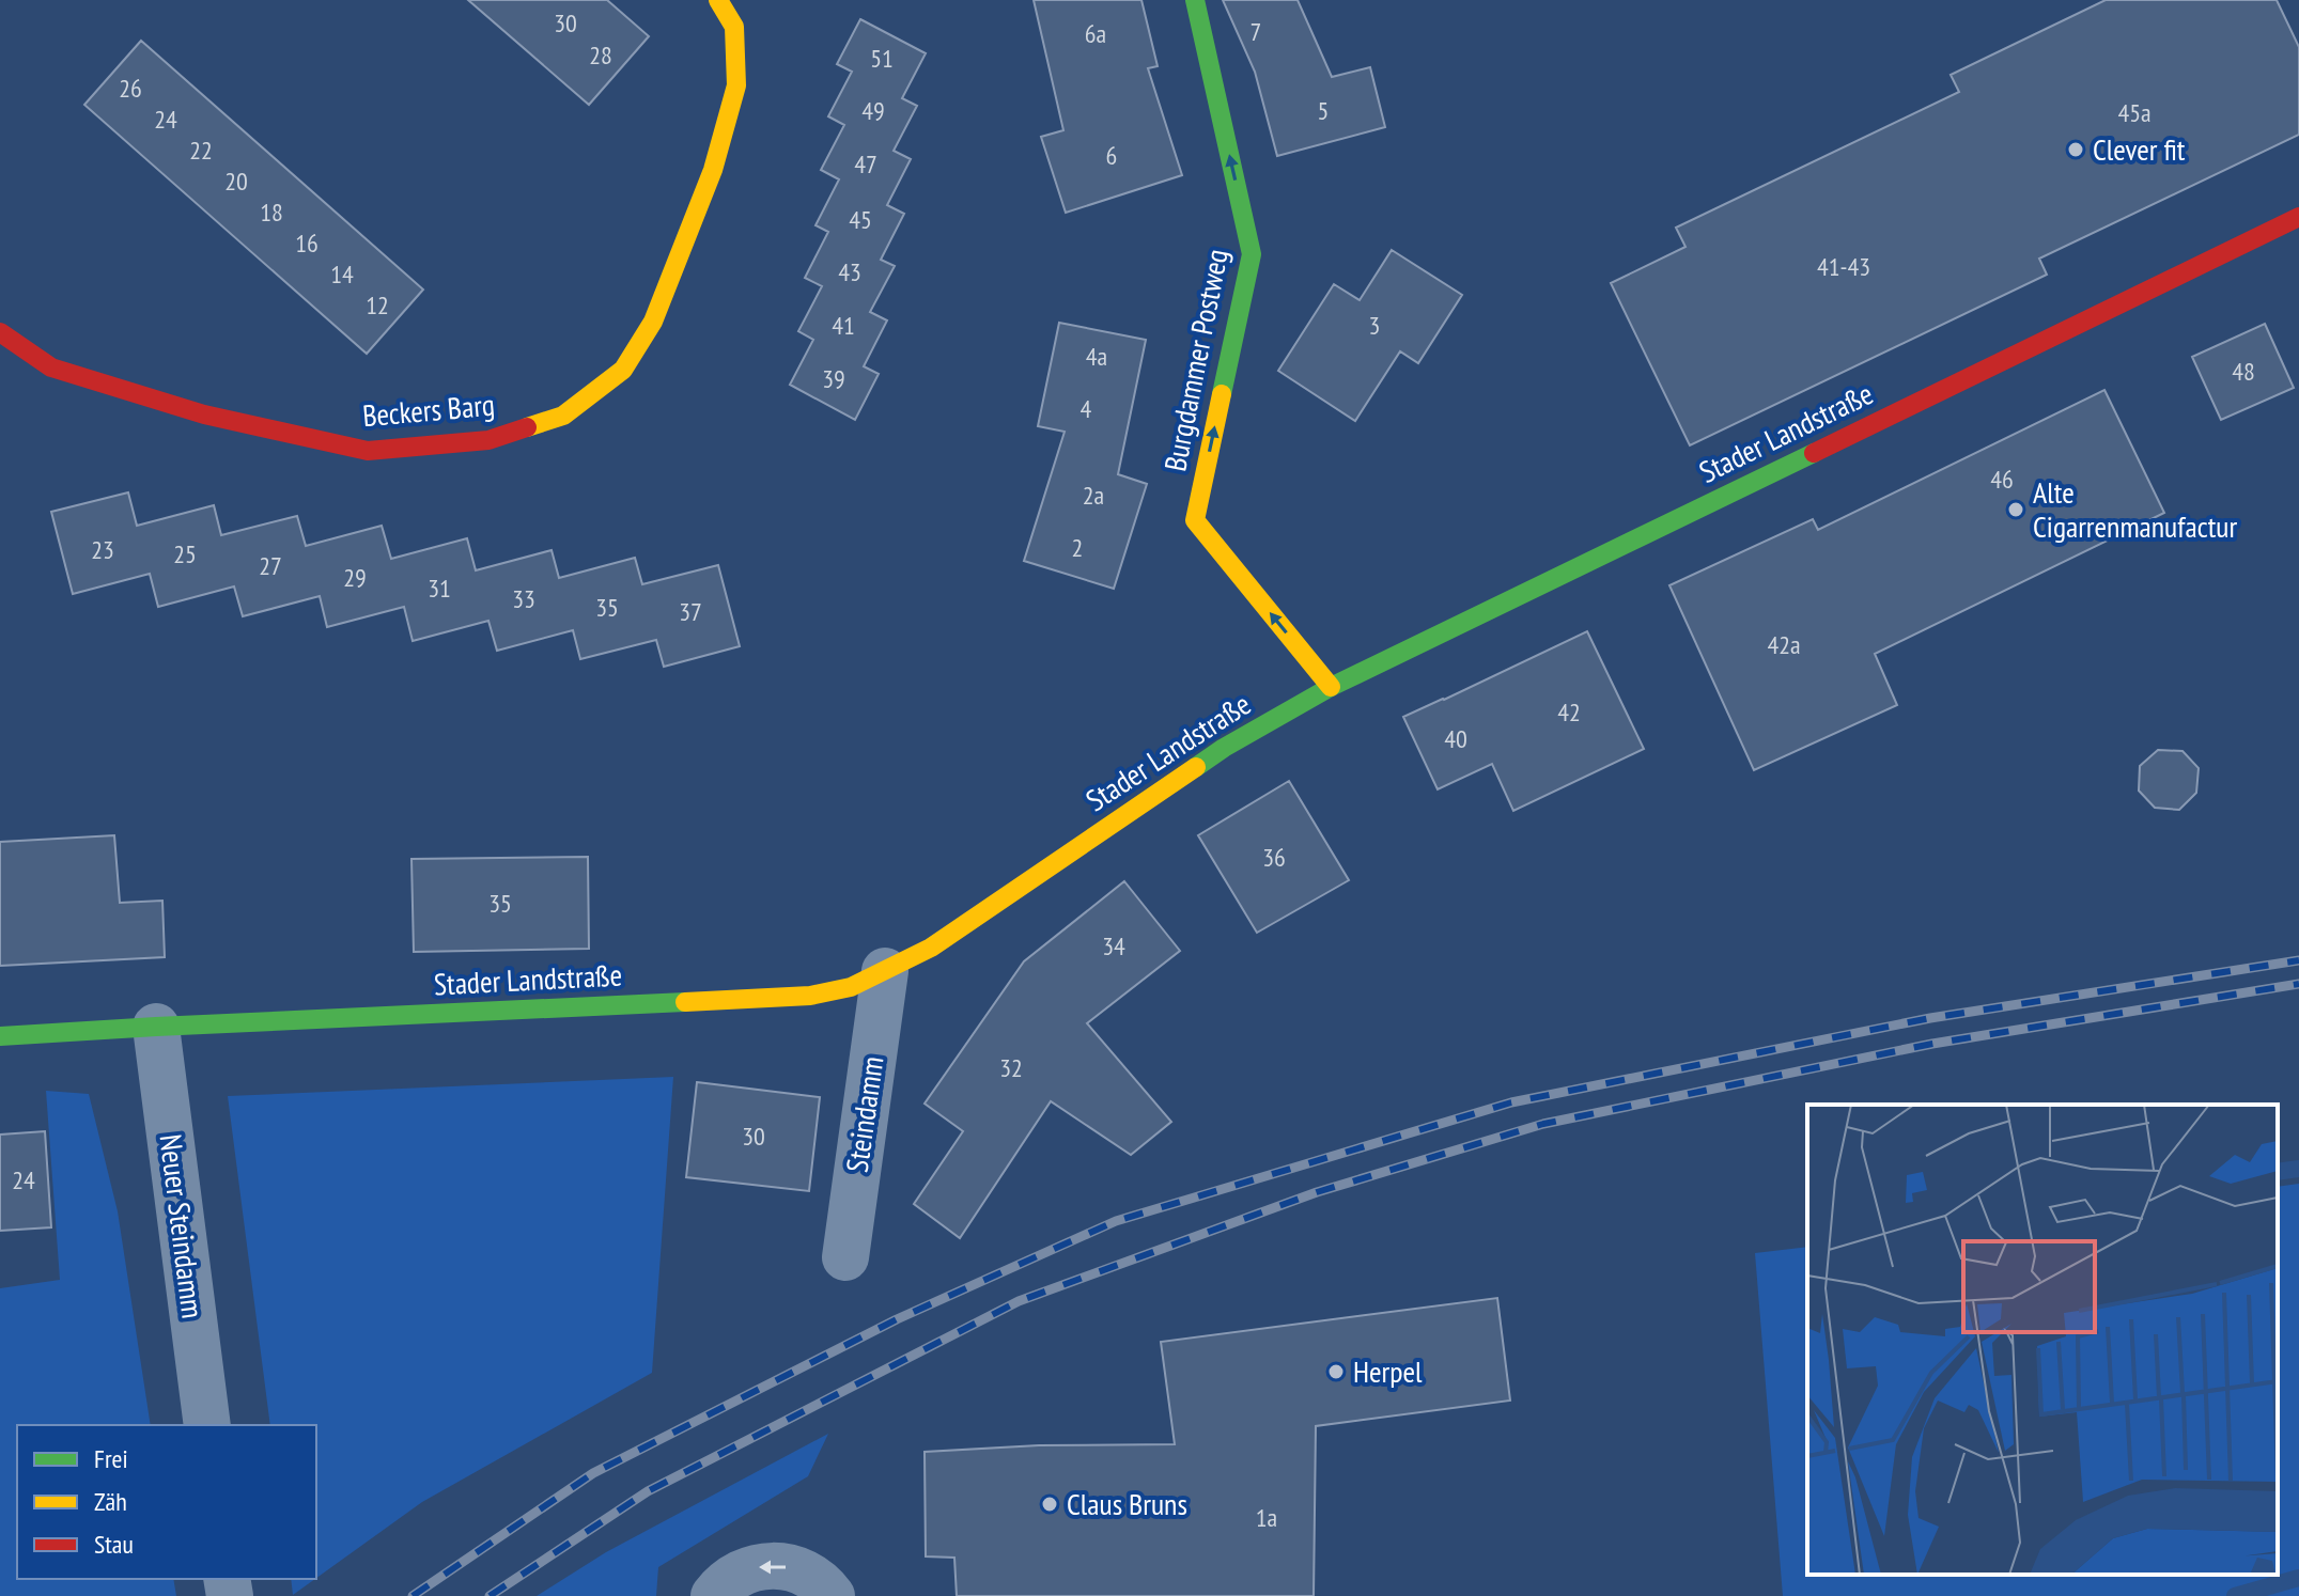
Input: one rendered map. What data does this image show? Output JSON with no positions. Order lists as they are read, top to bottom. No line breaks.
{"streets":{"street":["Burgdammer Postweg","Beckers Barg","Stader Landstraße","Steindamm","Neuer Steindamm"]},"crossings":[["Burgdammer Postweg","Stader Landstraße"],["Stader Landstraße","Steindamm"],["Stader Landstraße","Neuer Steindamm"]],"one_way":["Burgdammer Postweg"],"places":["Clever fit","Alte Cigarrenmanufactur","Herpel","Claus Bruns"],"house_numbers":["30","7","6a","28","51","26","49","5","45a","24","22","6","47","20","18","45","16","41-43","43","14","12","41","3","4a","48","39","4","46","2a","2","23","25","27","29","31","33","35","37","42a","42","40","36","35","34","32","30","24","1a"],"legend":["Frei","Zäh","Stau"]}
